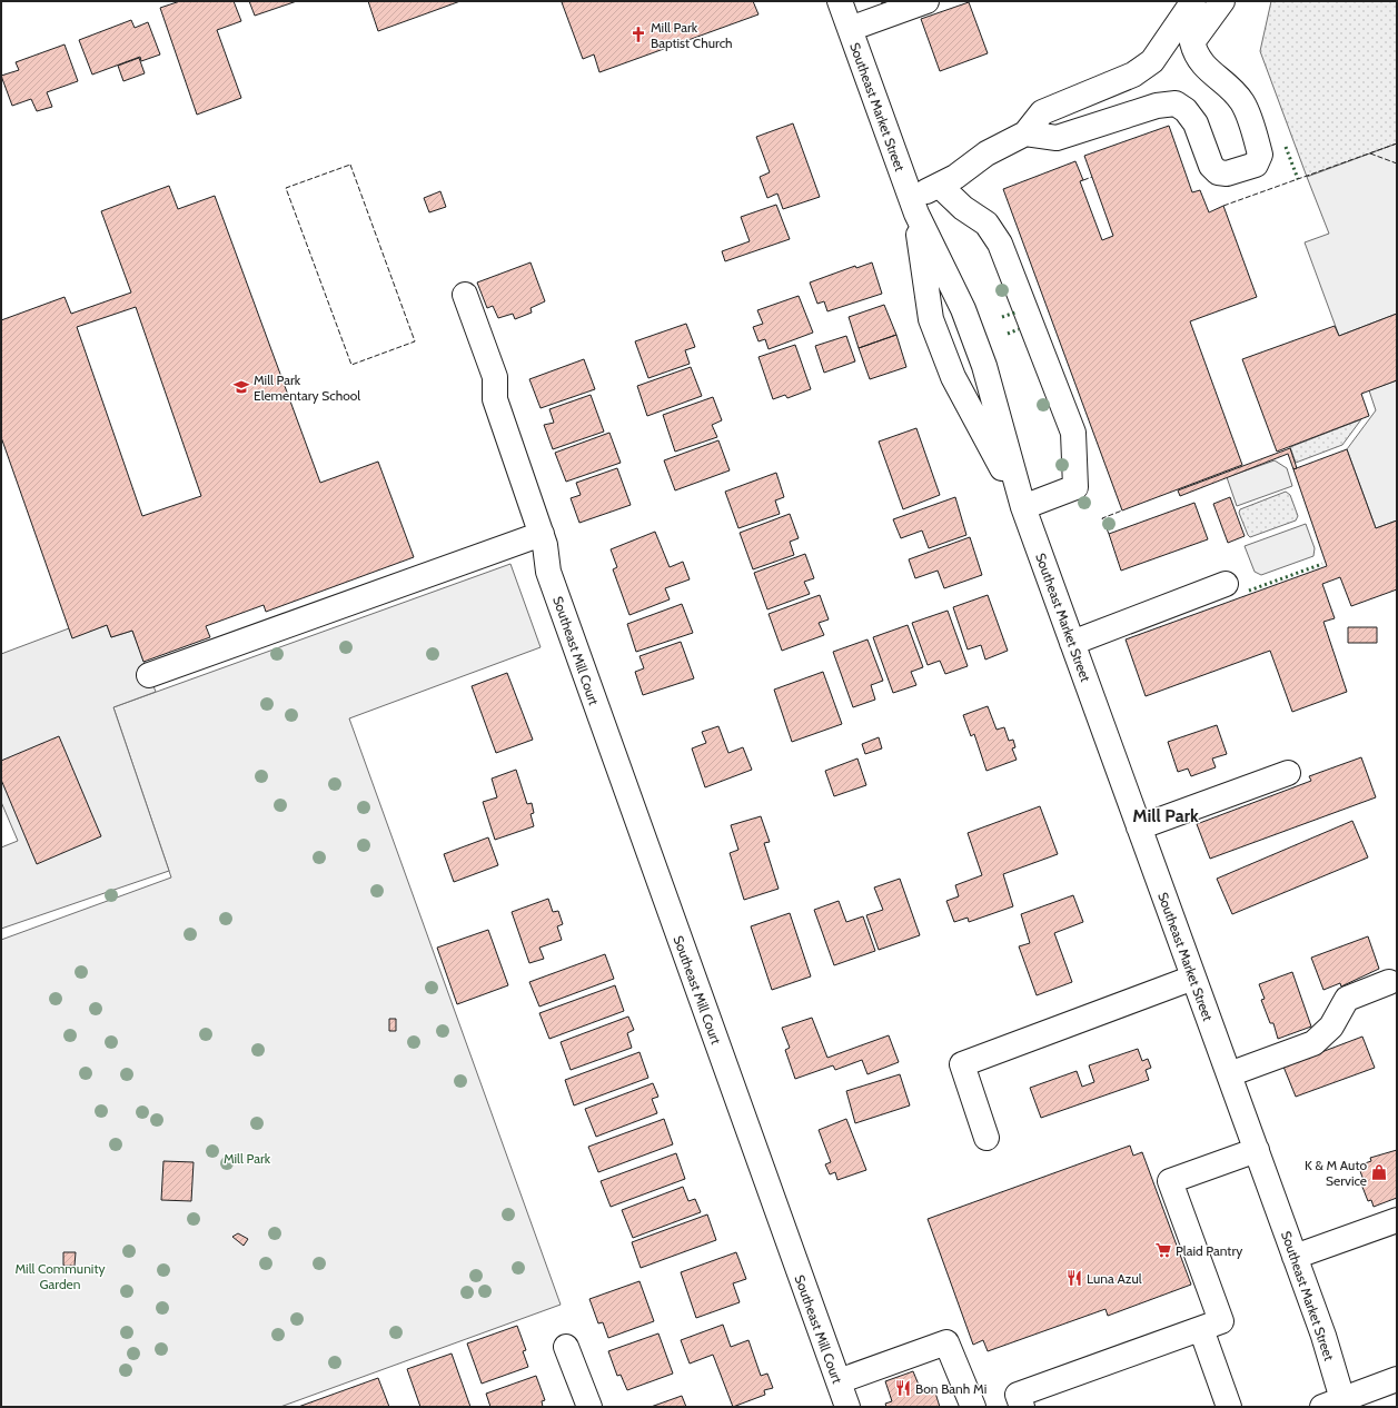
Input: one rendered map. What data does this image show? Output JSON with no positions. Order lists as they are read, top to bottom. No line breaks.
{"streets":{"street":["Southeast Market Street","Southeast Mill Court"]},"districts":["Mill Park"],"parks":["Mill Park","Mill Community Garden"],"places":{"church":["Mill Park Baptist Church"],"school or university":["Mill Park Elementary School"],"shop":["K & M Auto Service"],"supermarket":["Plaid Pantry"],"restaurant":["Luna Azul","Bon Banh Mi"]}}
